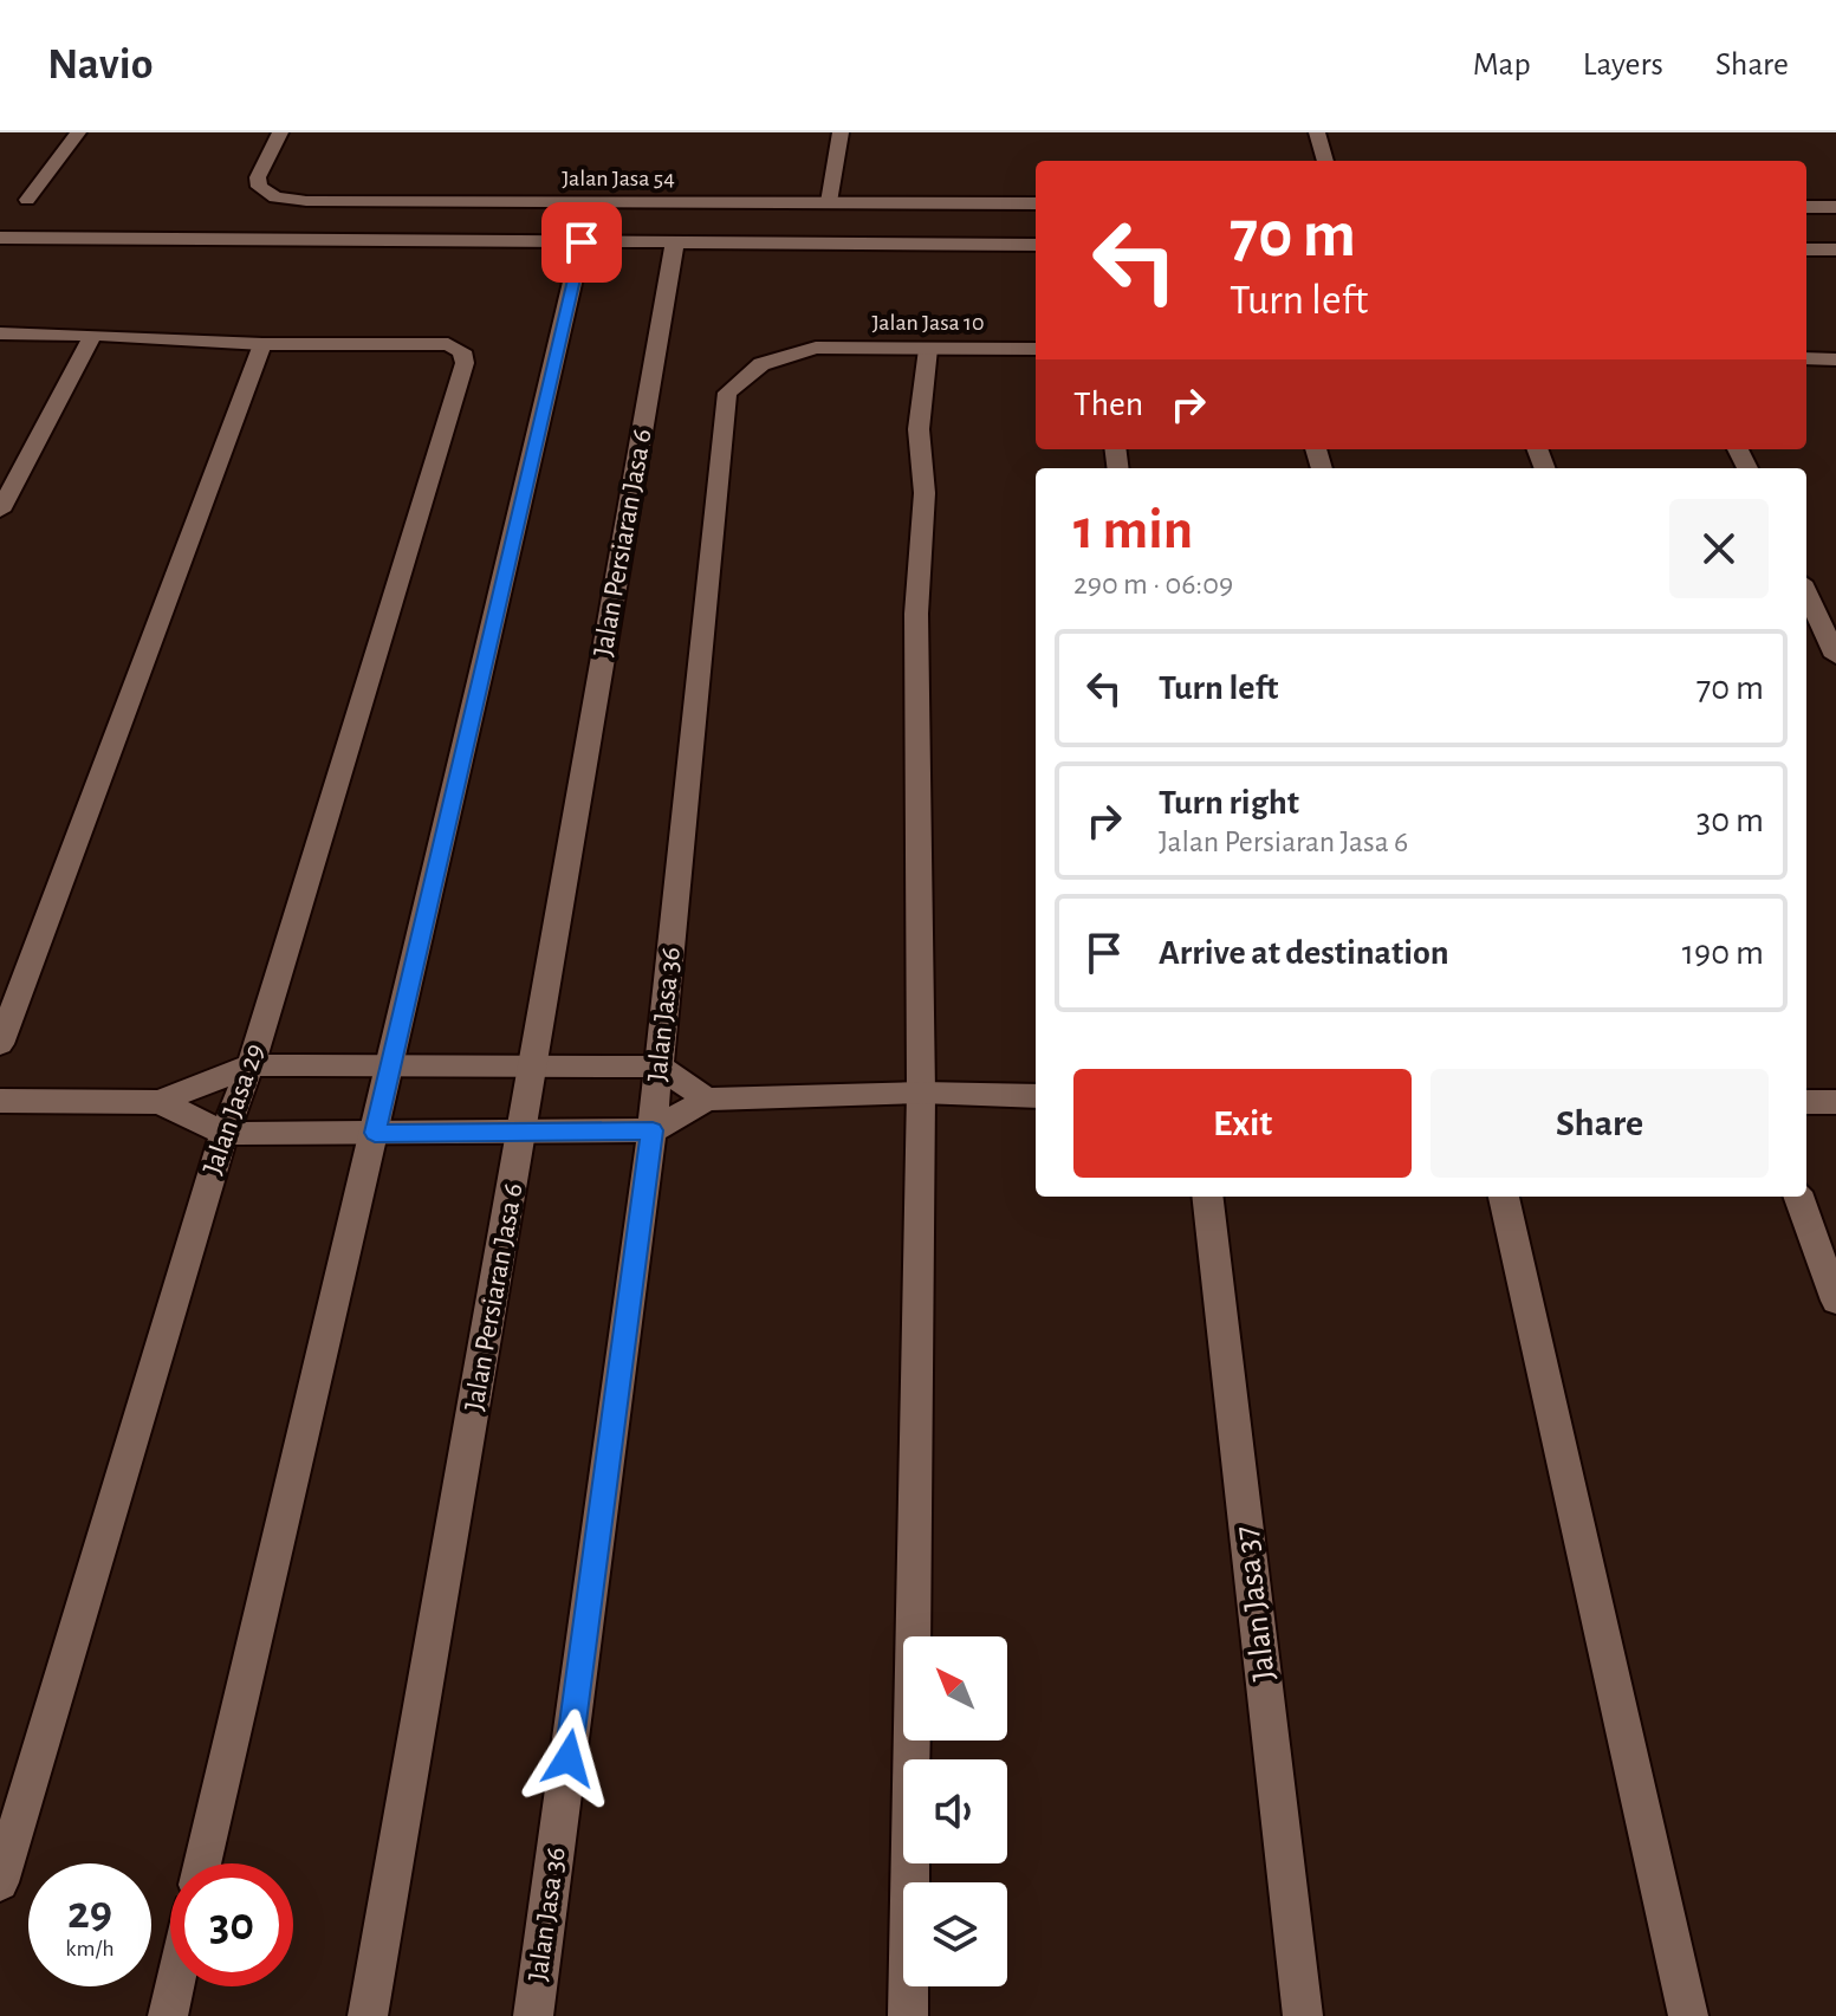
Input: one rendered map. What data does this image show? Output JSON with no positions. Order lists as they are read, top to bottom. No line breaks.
{"streets":{"street":["Jalan Jasa 54","Jalan Jasa 10","Jalan Persiaran Jasa 6","Jalan Jasa 36","Jalan Jasa 29","Jalan Jasa 37"]},"crossings":[["Jalan Jasa 10","Jalan Jasa 36"]],"north":"top left","page":{"header":"Navio","nav":["Map","Layers","Share"],"turn":["70 m","Turn left"],"then":"Then","heading":["1 min","290 m · 06:09"],"list":[{"name":"Turn left","value":"70 m"},{"name":"Turn right","note":"Jalan Persiaran Jasa 6","value":"30 m"},{"name":"Arrive at destination","value":"190 m"}],"buttons":["Exit","Share"],"speed":"29 km/h","limit":"30"}}
